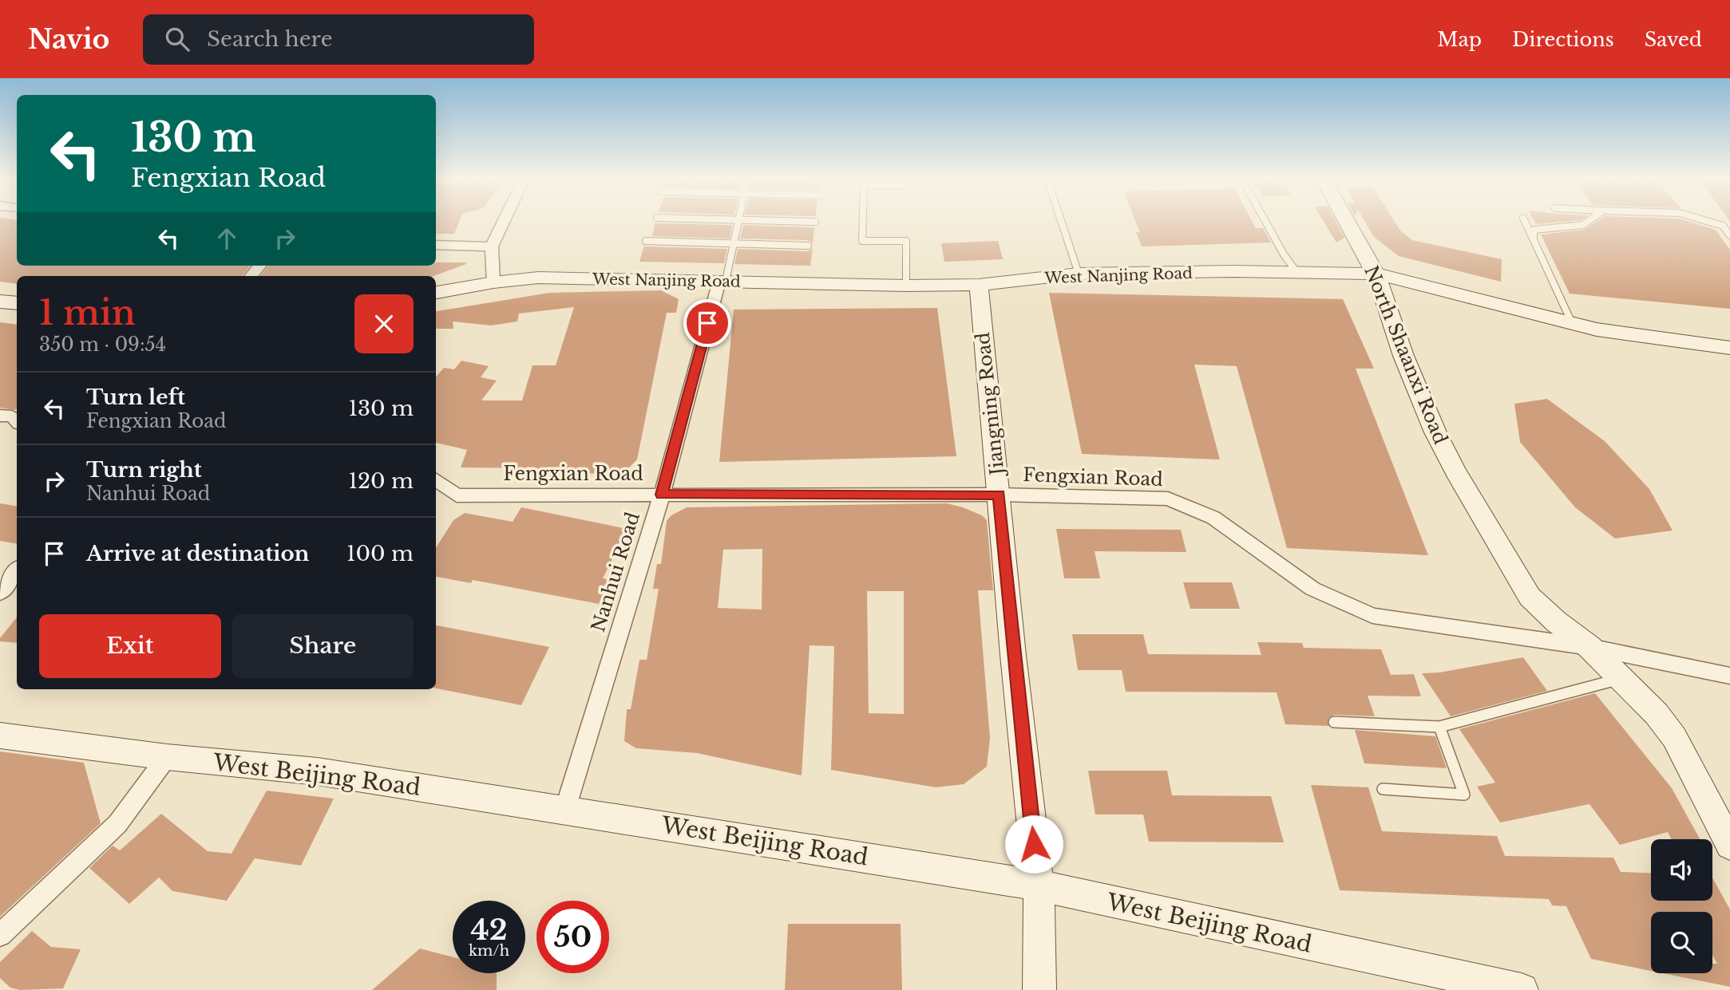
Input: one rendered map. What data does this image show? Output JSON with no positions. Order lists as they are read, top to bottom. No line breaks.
{"streets":{"main road":["West Nanjing Road","North Shaanxi Road","Jiangning Road","West Beijing Road"],"street":["Fengxian Road","Nanhui Road"]},"crossings":[["West Nanjing Road","North Shaanxi Road"],["West Nanjing Road","Jiangning Road"],["West Nanjing Road","Nanhui Road"],["North Shaanxi Road","Fengxian Road"],["Jiangning Road","Fengxian Road"],["Jiangning Road","West Beijing Road"],["Fengxian Road","Nanhui Road"],["Nanhui Road","West Beijing Road"]],"page":{"header":"Navio","search":"Search here","nav":["Map","Directions","Saved"],"turn":["130 m","Fengxian Road"],"heading":["1 min","350 m · 09:54"],"list":[{"name":"Turn left","note":"Fengxian Road","value":"130 m"},{"name":"Turn right","note":"Nanhui Road","value":"120 m"},{"name":"Arrive at destination","value":"100 m"}],"buttons":["Exit","Share"],"speed":"42 km/h","limit":"50"}}
